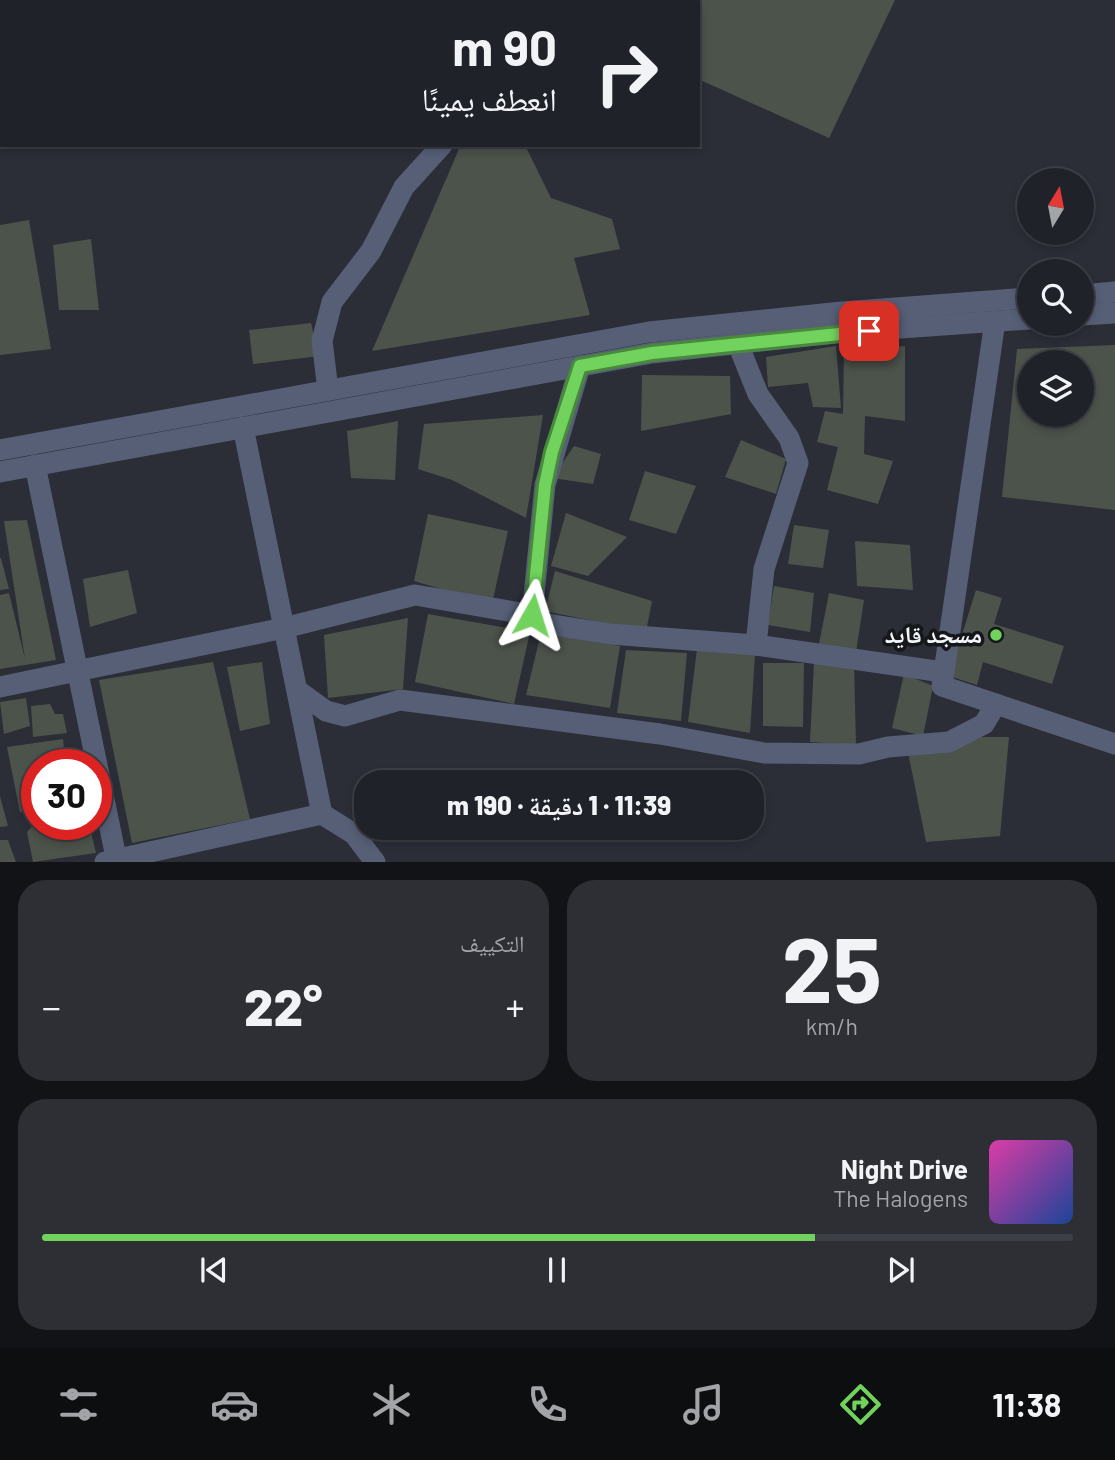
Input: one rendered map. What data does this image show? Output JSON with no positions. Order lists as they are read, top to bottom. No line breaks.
{"places":["مسجد قايد"],"north":"top","page":{"turn":["90 m","انعطف يمينًا"],"limit":"30","trip":"11:39 · 1 دقيقة · 190 m","tile":[["25","km/h"],"التكييف"],"heat":["−","22°","+"],"song":["Night Drive","The Halogens"],"tabs":"11:38"}}
